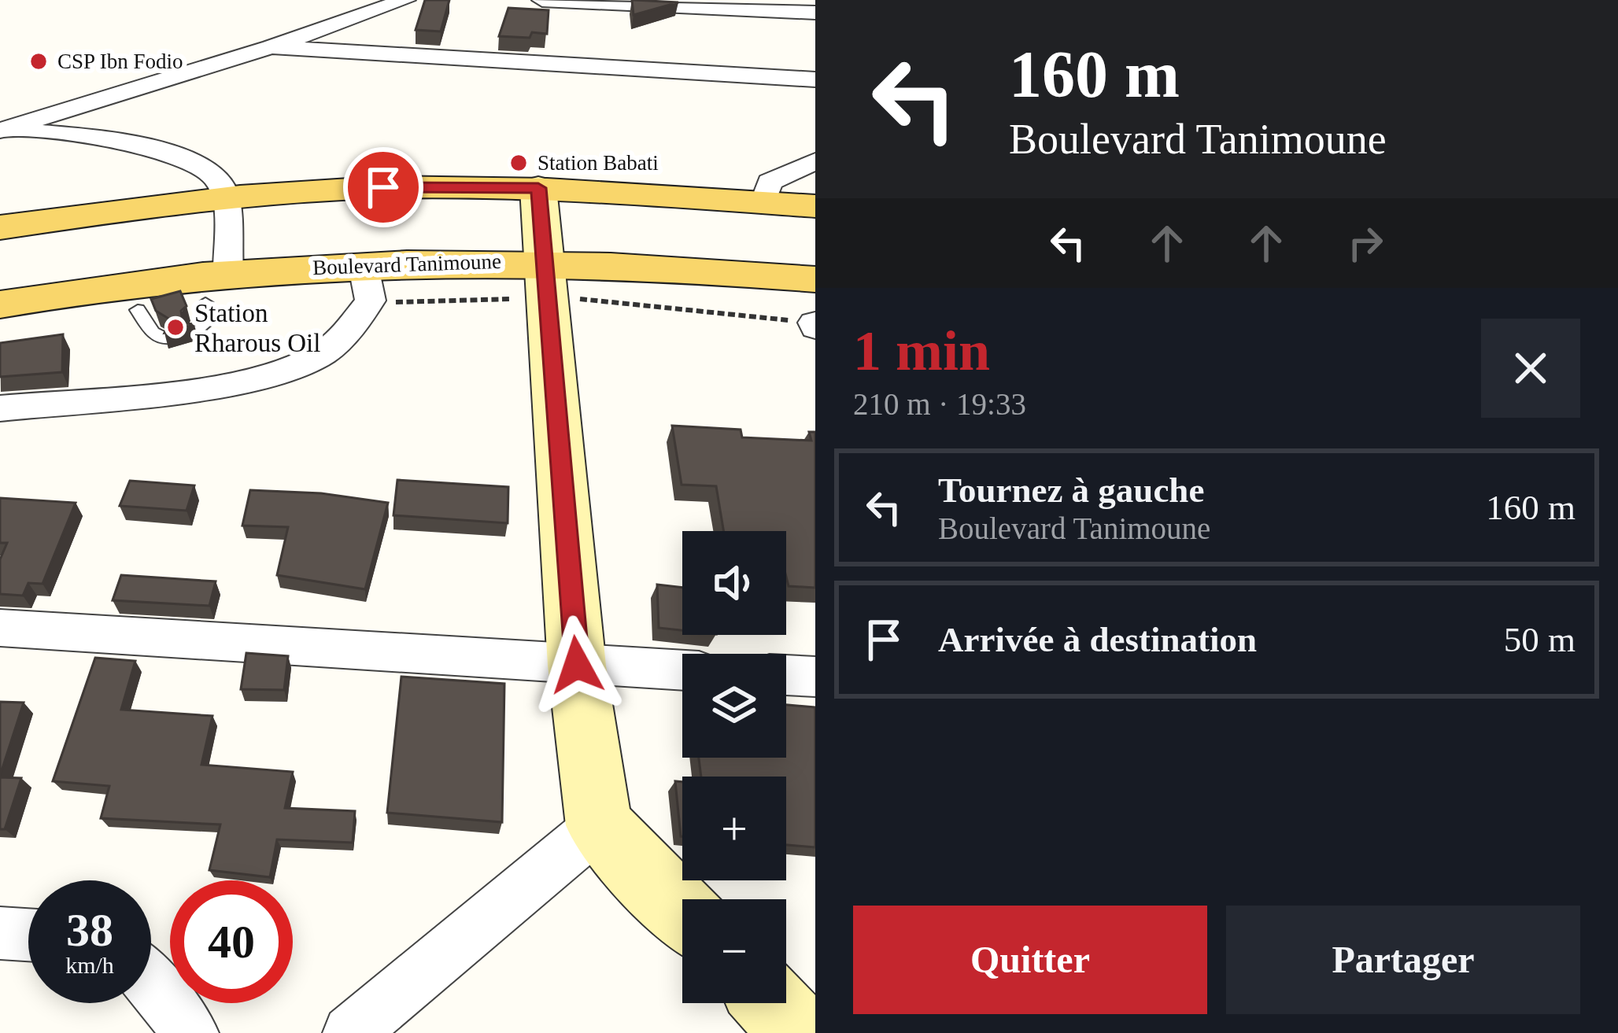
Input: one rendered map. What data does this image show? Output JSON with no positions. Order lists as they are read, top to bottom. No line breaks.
{"streets":{"main road":["Boulevard Tanimoune"]},"places":["CSP Ibn Fodio","Station Babati","Station Rharous Oil"],"page":{"turn":["160 m","Boulevard Tanimoune"],"heading":["1 min","210 m · 19:33"],"list":[{"name":"Tournez à gauche","note":"Boulevard Tanimoune","value":"160 m"},{"name":"Arrivée à destination","value":"50 m"}],"map_buttons":["+","−"],"speed":"38 km/h","limit":"40","buttons":["Quitter","Partager"]}}
